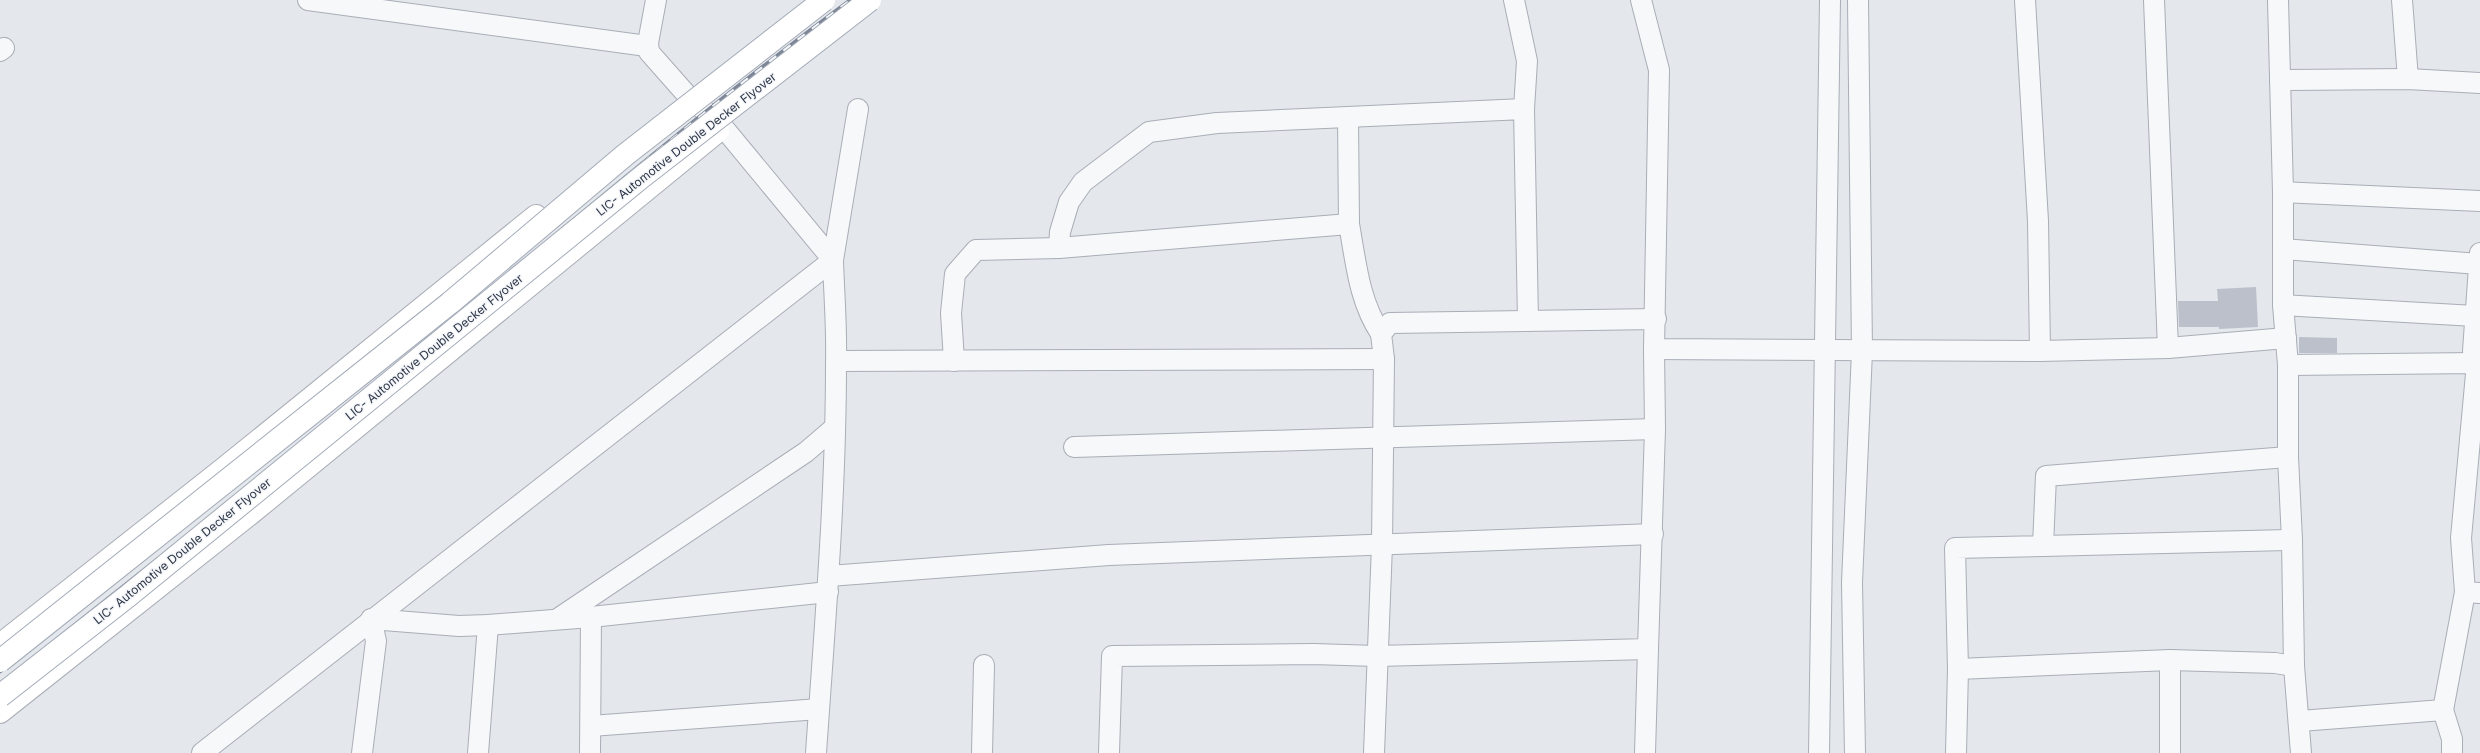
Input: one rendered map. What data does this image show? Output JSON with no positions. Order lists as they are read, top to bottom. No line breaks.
{"streets":{"main road":["LIC- Automotive Double Decker Flyover"]}}
